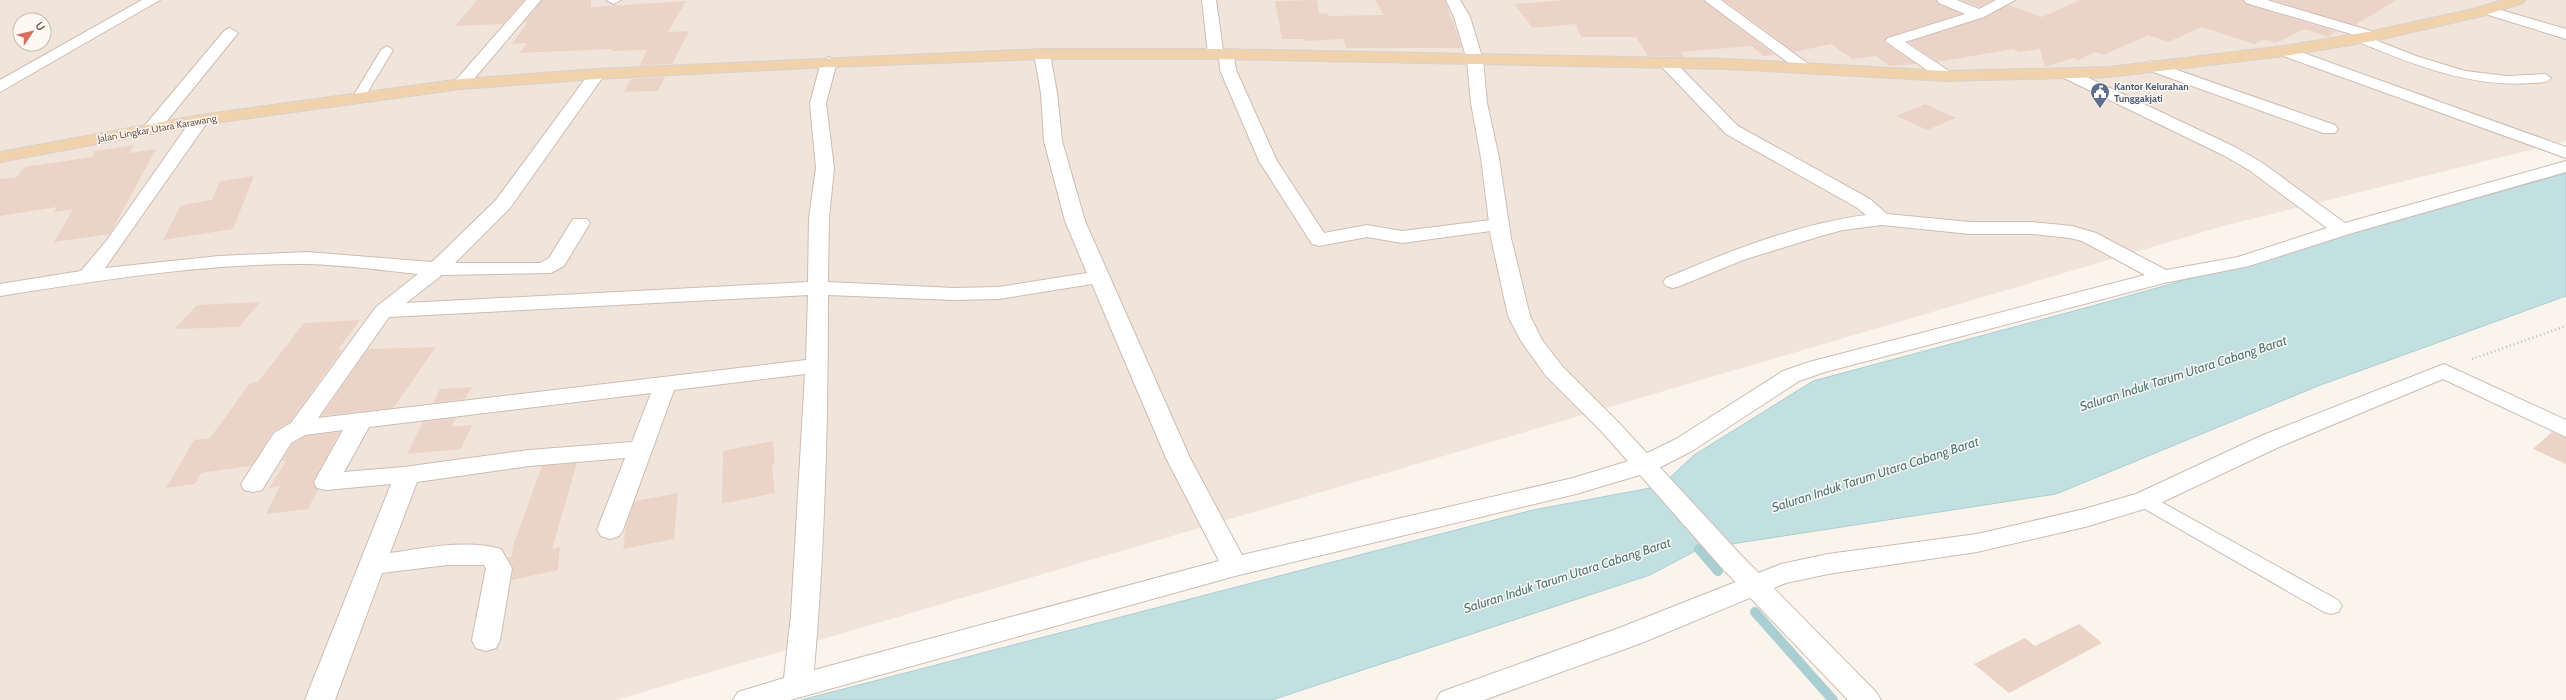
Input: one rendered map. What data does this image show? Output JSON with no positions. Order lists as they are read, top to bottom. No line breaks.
{"streets":{"main road":["Jalan Lingkar Utara Karawang"]},"water":["Saluran Induk Tarum Utara Cabang Barat"],"places":{"public building":["Kantor Kelurahan Tunggakjati"]},"north":"top right"}
